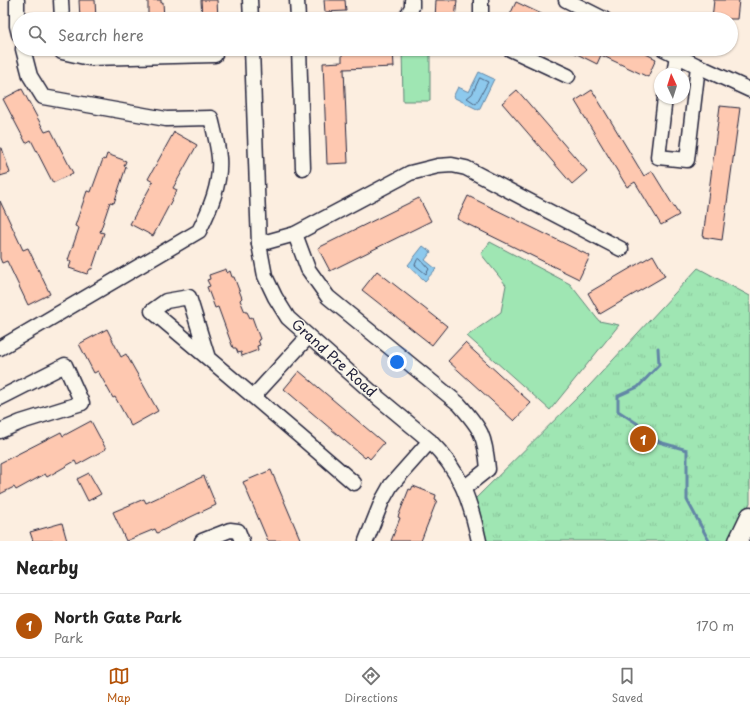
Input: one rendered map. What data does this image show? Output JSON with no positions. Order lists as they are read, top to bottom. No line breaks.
{"streets":{"street":["Grand Pre Road"]},"north":"top","page":{"search":"Search here","pins":"1","heading":"Nearby","list":[{"mark":"1","name":"North Gate Park","note":"Park","value":"170 m"}],"nav":["Map","Directions","Saved"]}}
